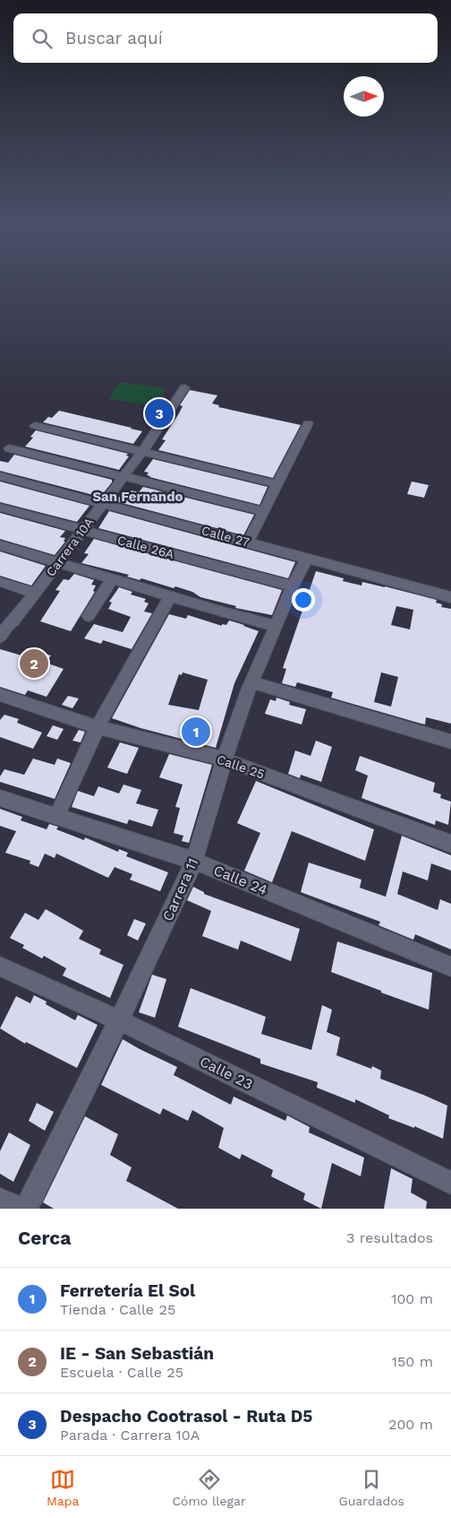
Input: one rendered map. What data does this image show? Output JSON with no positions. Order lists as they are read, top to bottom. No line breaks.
{"streets":{"street":["Calle 27","Carrera 10A","Calle 26A","Calle 25","Calle 24","Carrera 11","Calle 23"]},"crossings":[["Calle 27","Carrera 10A"],["Calle 27","Carrera 11"],["Carrera 10A","Calle 26A"],["Calle 26A","Carrera 11"],["Calle 25","Carrera 11"],["Calle 24","Carrera 11"],["Carrera 11","Calle 23"]],"districts":["San Fernando"],"north":"right","page":{"search":"Buscar aquí","pins":["3","2","1"],"heading":["Cerca","3 resultados"],"list":[{"mark":"1","name":"Ferretería El Sol","note":"Tienda · Calle 25","value":"100 m"},{"mark":"2","name":"IE - San Sebastián","note":"Escuela · Calle 25","value":"150 m"},{"mark":"3","name":"Despacho Cootrasol - Ruta D5","note":"Parada · Carrera 10A","value":"200 m"}],"nav":["Mapa","Cómo llegar","Guardados"]}}
